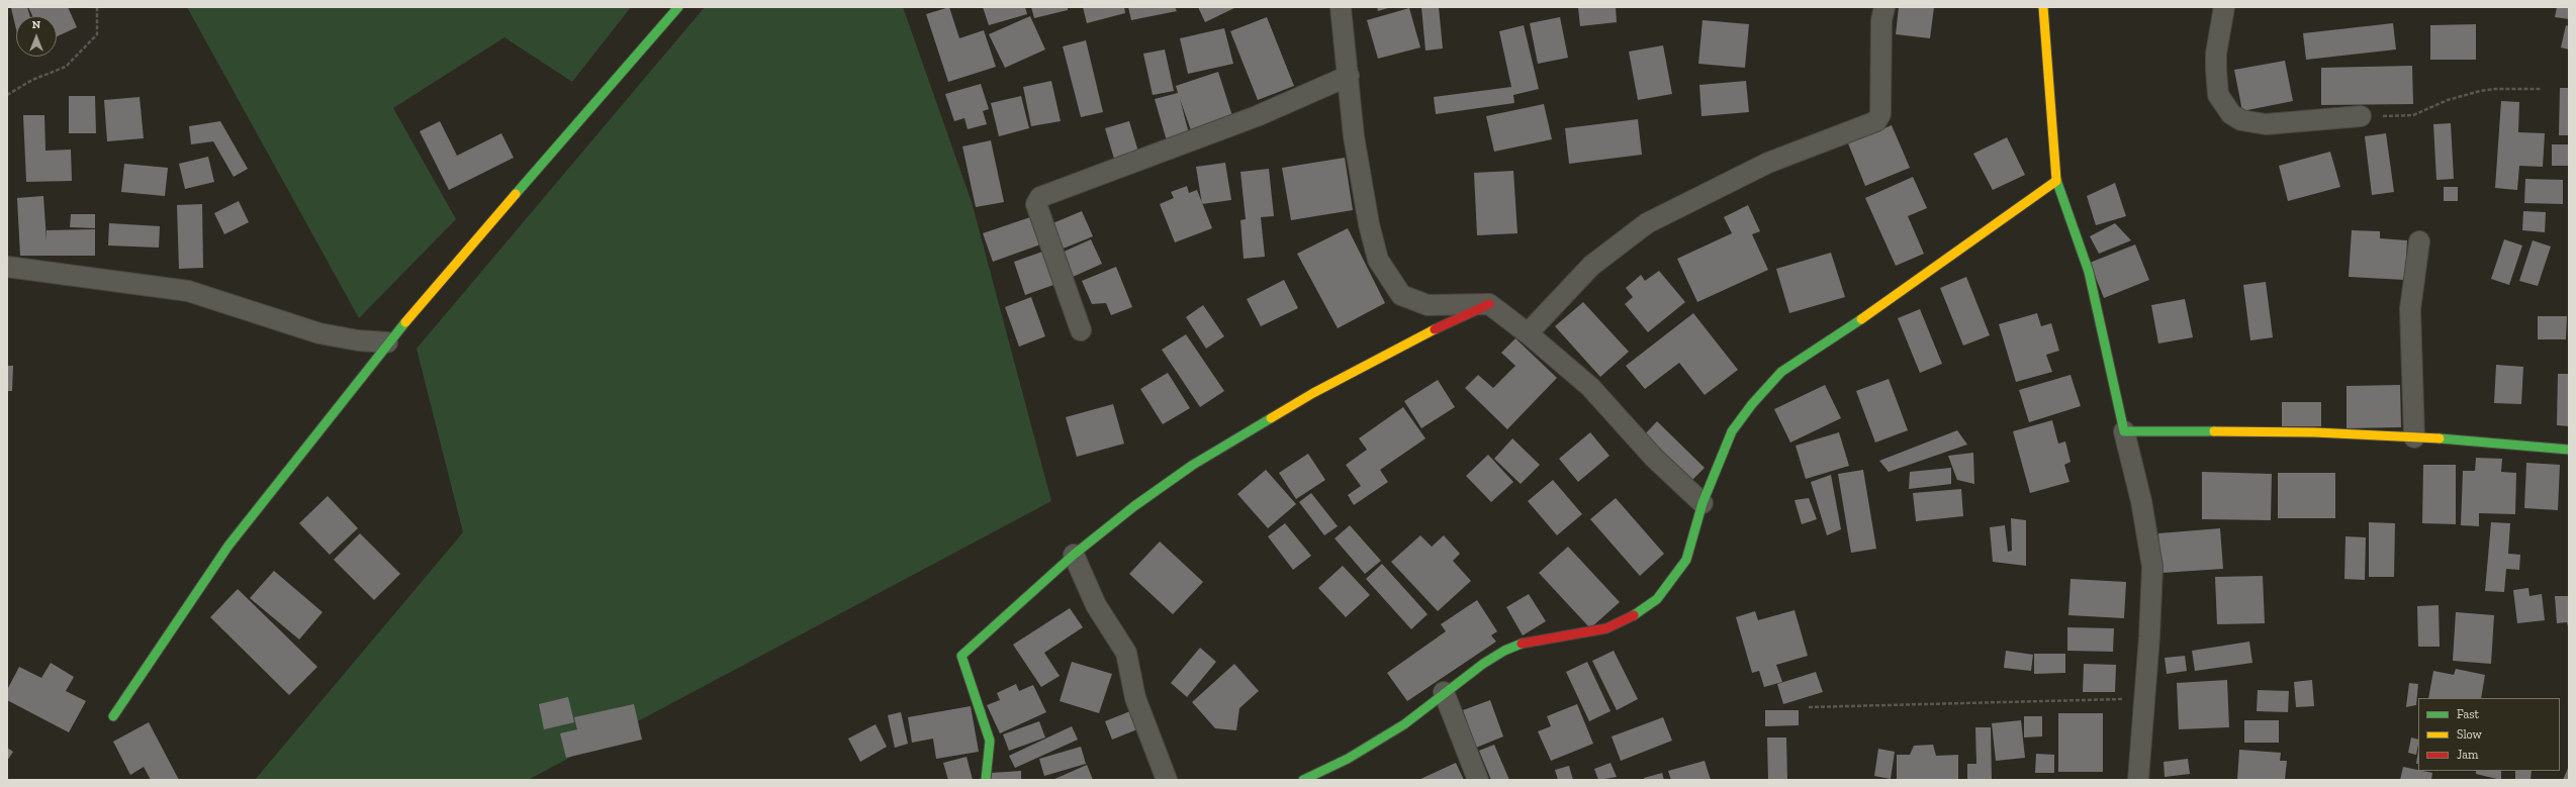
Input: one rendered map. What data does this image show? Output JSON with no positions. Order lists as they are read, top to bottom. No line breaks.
{"legend":["Fast","Slow","Jam"],"north":"top"}
